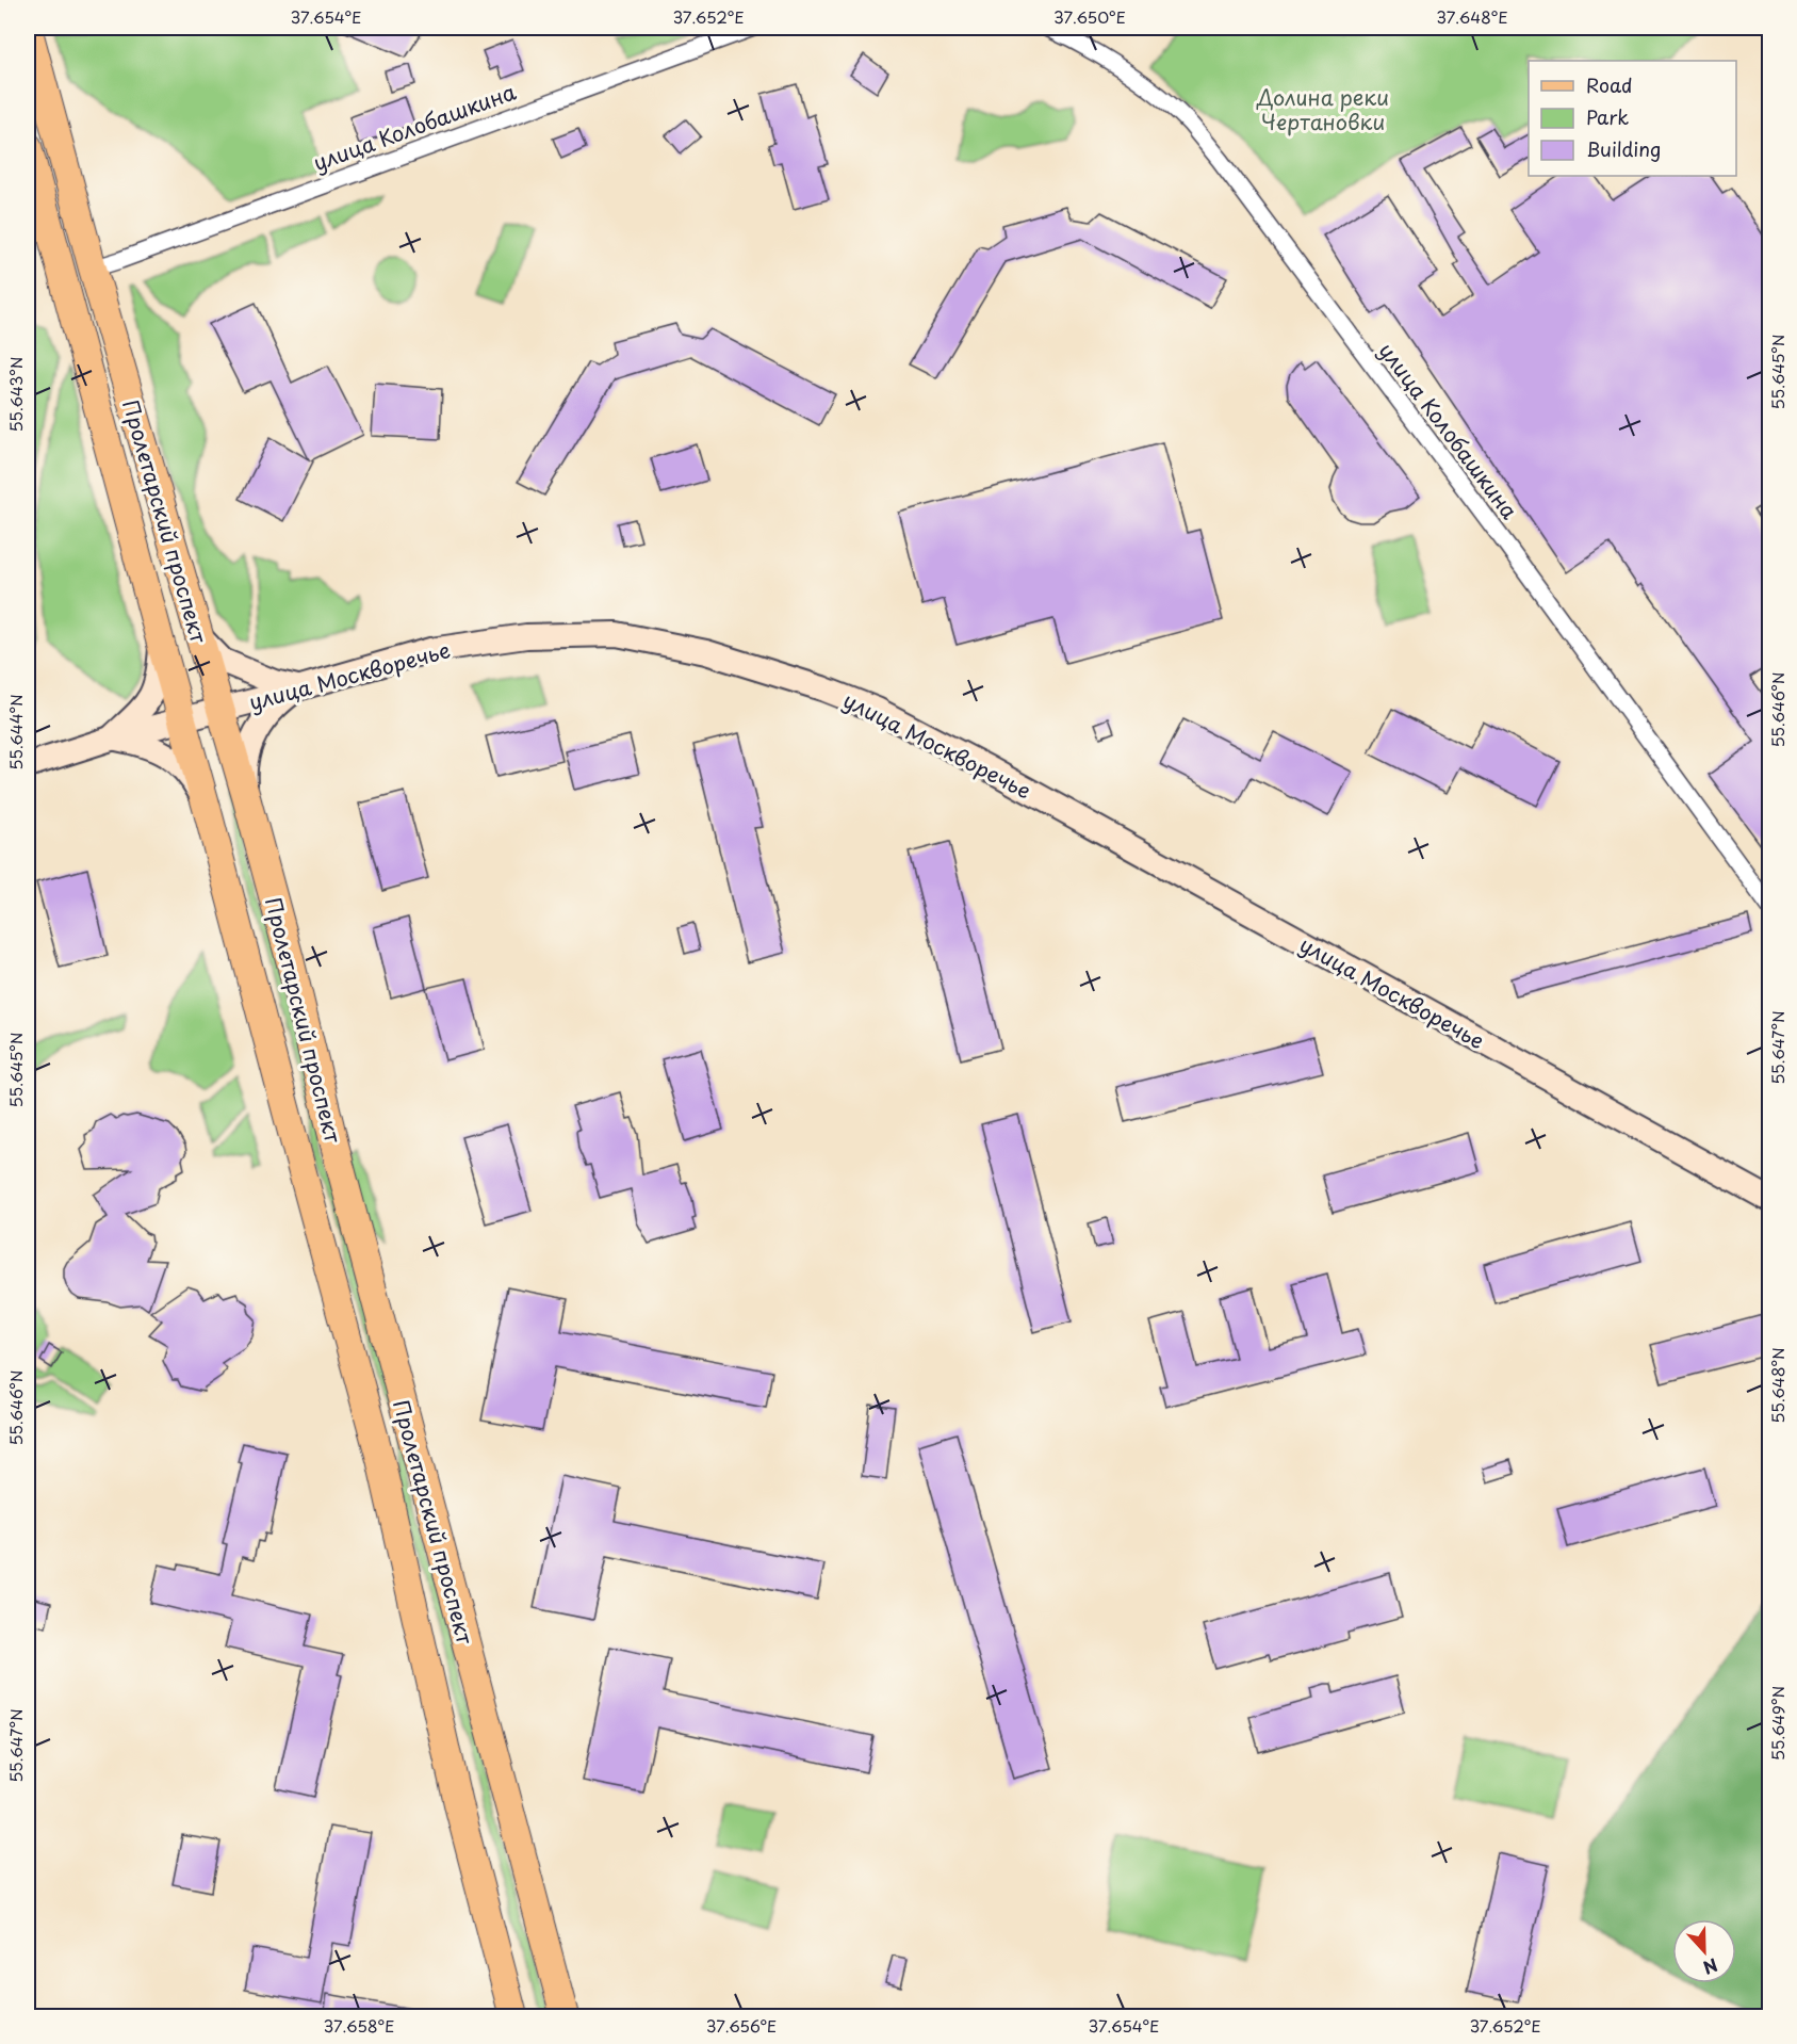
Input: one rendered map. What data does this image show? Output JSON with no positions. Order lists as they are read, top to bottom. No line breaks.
{"streets":{"main road":["Пролетарский проспект","улица Москворечье"],"street":["улица Колобашкина"]},"crossings":[["улица Колобашкина","Пролетарский проспект"],["Пролетарский проспект","улица Москворечье"]],"parks":["Долина реки Чертановки"],"legend":["Road","Park","Building"],"north":"bottom","coordinates":["37.654°E","37.652°E","37.650°E","37.648°E","55.645°N","55.643°N","55.646°N","55.644°N","55.647°N","55.648°N","55.649°N","37.658°E","37.656°E"]}
